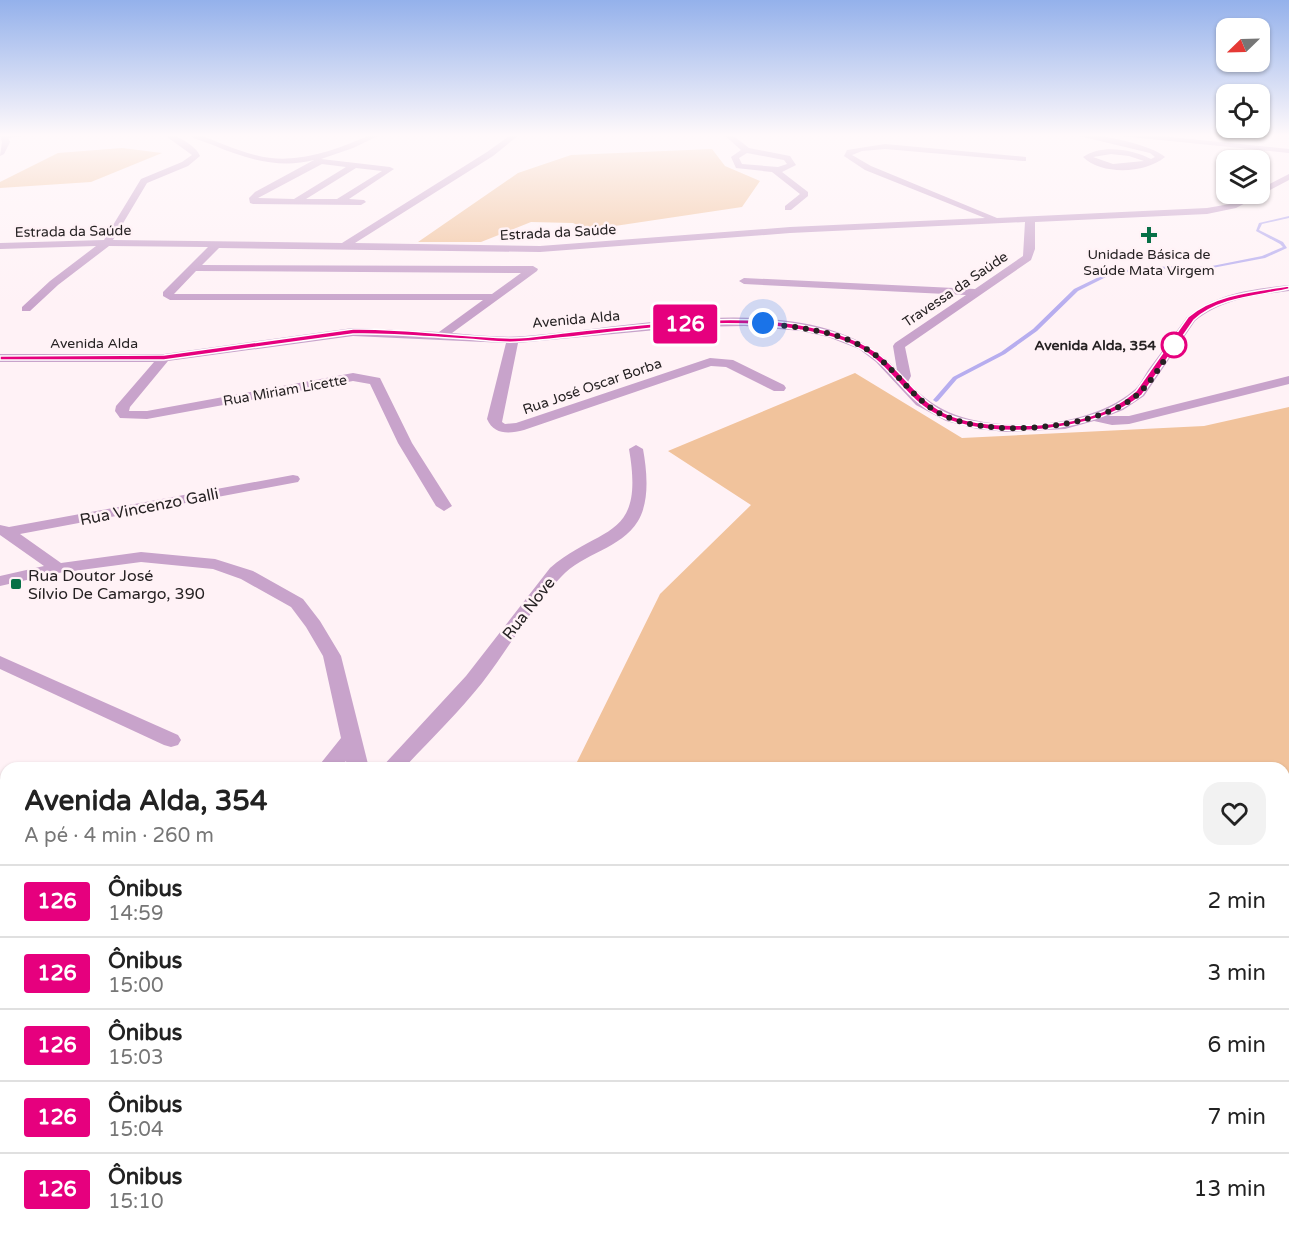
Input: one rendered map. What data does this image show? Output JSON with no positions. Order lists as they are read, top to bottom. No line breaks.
{"streets":{"street":["Estrada da Saúde","Travessa da Saúde","Avenida Alda","Rua José Oscar Borba","Rua Miriam Licette","Rua Vincenzo Galli","Rua Nove"]},"crossings":[["Estrada da Saúde","Travessa da Saúde"],["Travessa da Saúde","Avenida Alda"],["Avenida Alda","Rua José Oscar Borba"],["Avenida Alda","Rua Miriam Licette"]],"places":{"health":["Unidade Básica de Saúde Mata Virgem"],"other":["Avenida Alda, 354"],"transit":["Rua Doutor José Sílvio De Camargo, 390"]},"lines":["bus line 126"],"north":"bottom left","page":{"on_map":"126","heading":["Avenida Alda, 354","A pé · 4 min · 260 m"],"list":[{"mark":"126","name":"Ônibus","note":"14:59","value":"2 min"},{"mark":"126","name":"Ônibus","note":"15:00","value":"3 min"},{"mark":"126","name":"Ônibus","note":"15:03","value":"6 min"},{"mark":"126","name":"Ônibus","note":"15:04","value":"7 min"},{"mark":"126","name":"Ônibus","note":"15:10","value":"13 min"}]}}
